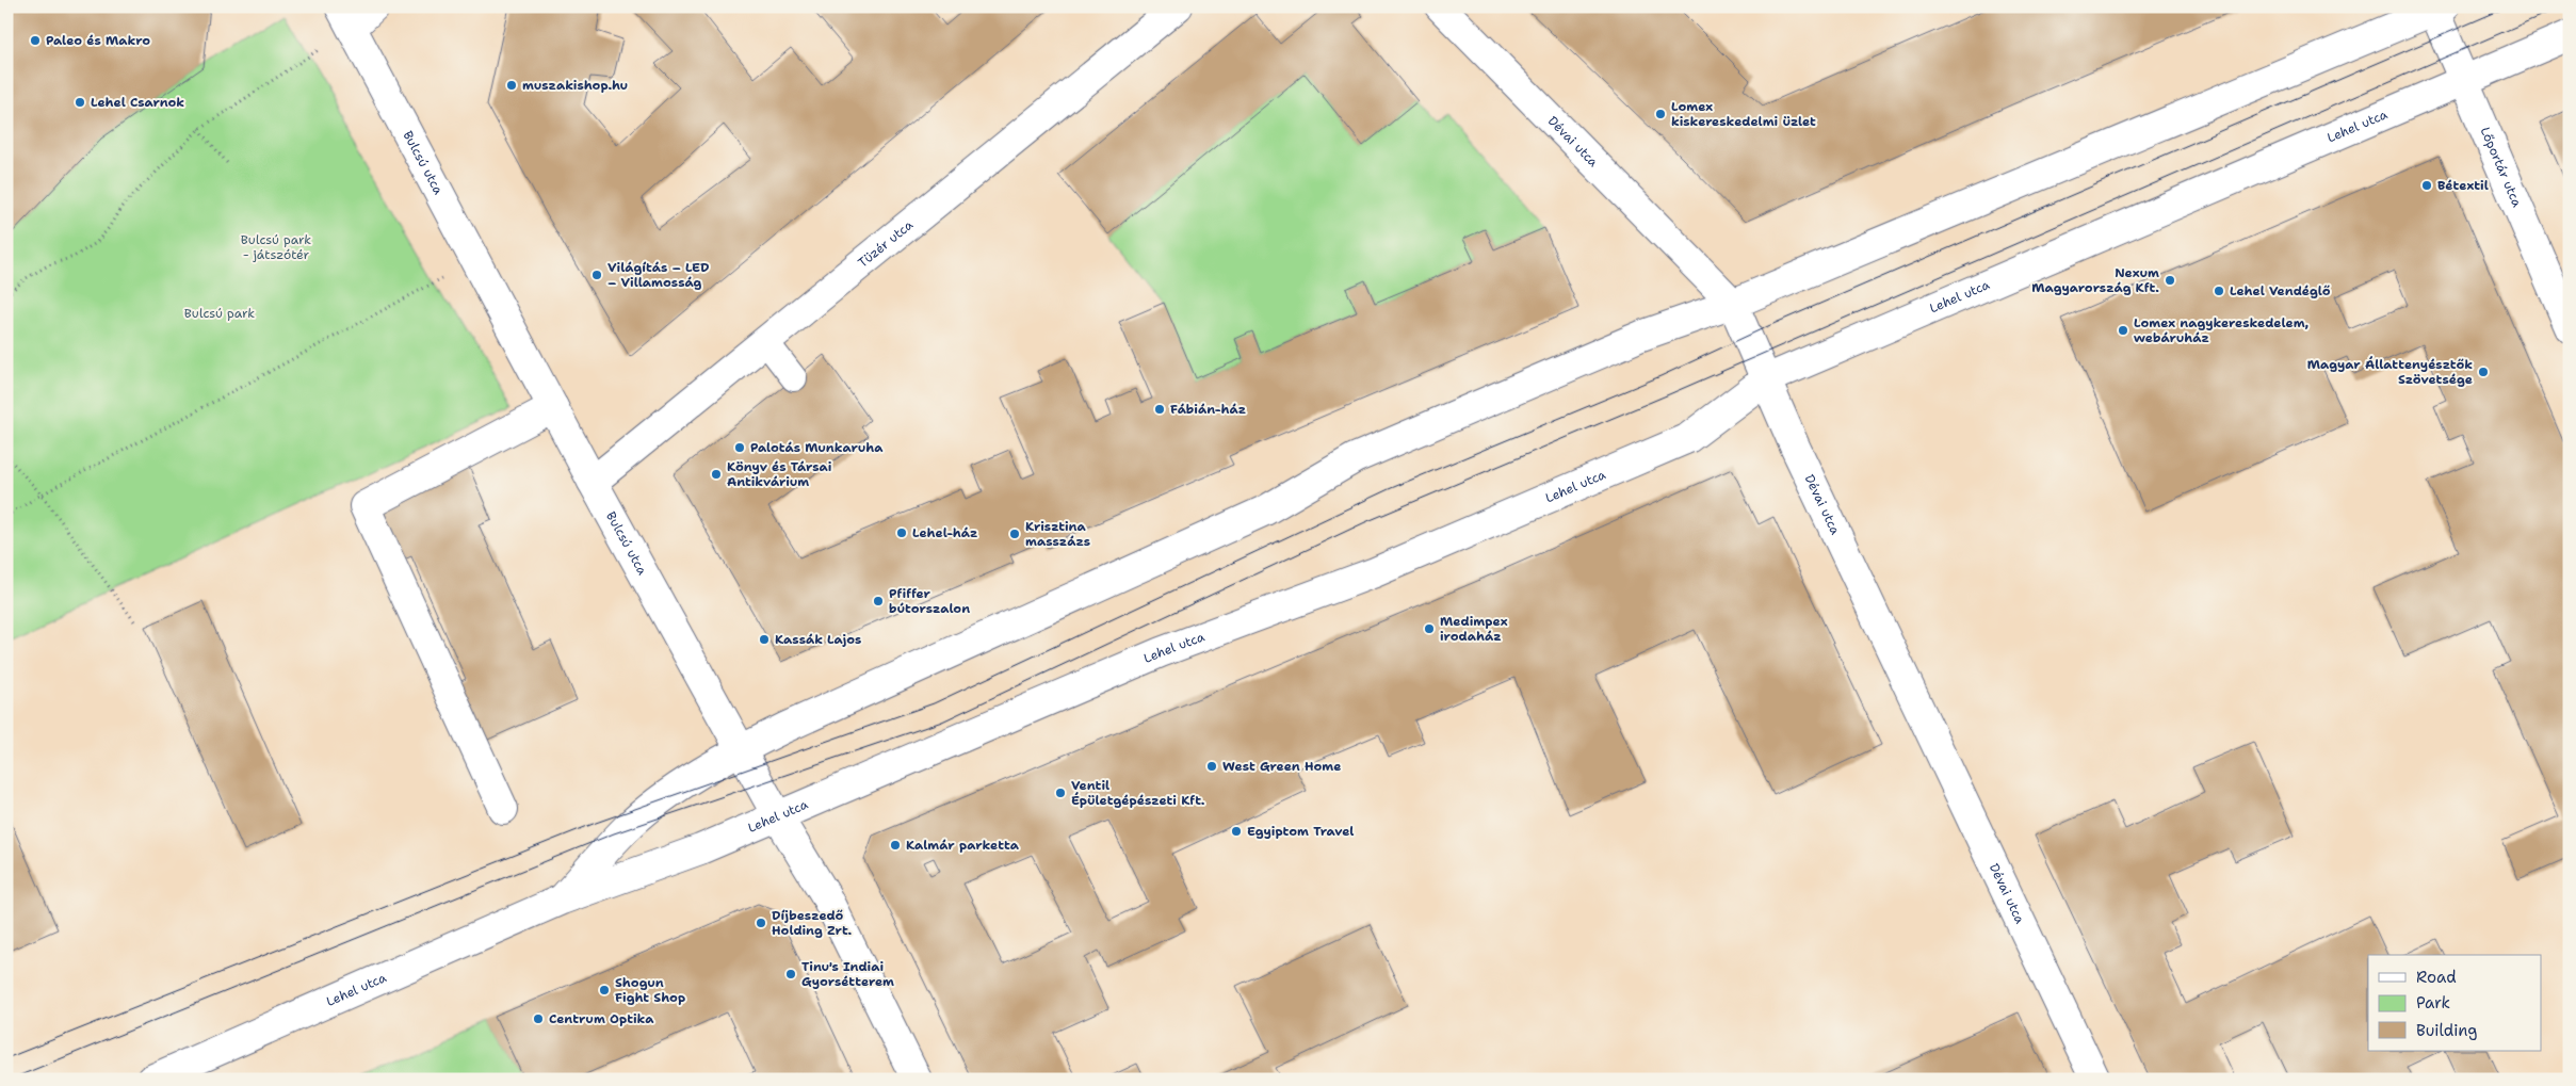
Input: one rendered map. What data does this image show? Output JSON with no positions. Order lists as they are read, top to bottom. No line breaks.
{"streets":{"main road":["Lehel utca","Dévai utca","Bulcsú utca","Lőportár utca","Tüzér utca"]},"crossings":[["Lehel utca","Dévai utca"],["Lehel utca","Bulcsú utca"],["Lehel utca","Lőportár utca"],["Bulcsú utca","Tüzér utca"]],"parks":["Bulcsú park - játszótér","Bulcsú park"],"places":["Paleo és Makro","muszakishop.hu","Lehel Csarnok","Lomex kiskereskedelmi üzlet","Bétextil","Világítás – LED – Villamosság","Nexum Magyarország Kft.","Lehel Vendéglő","Lomex nagykereskedelem, webáruház","Magyar Állattenyésztők Szövetsége","Fábián-ház","Palotás Munkaruha","Könyv és Társai Antikvárium","Lehel-ház","Krisztina masszázs","Pfiffer bútorszalon","Medimpex irodaház","Kassák Lajos","West Green Home","Ventil Épületgépészeti Kft.","Egyiptom Travel","Kalmár parketta","Díjbeszedő Holding Zrt.","Tinu's Indiai Gyorsétterem","Shogun Fight Shop","Centrum Optika"],"legend":["Road","Park","Building"]}
